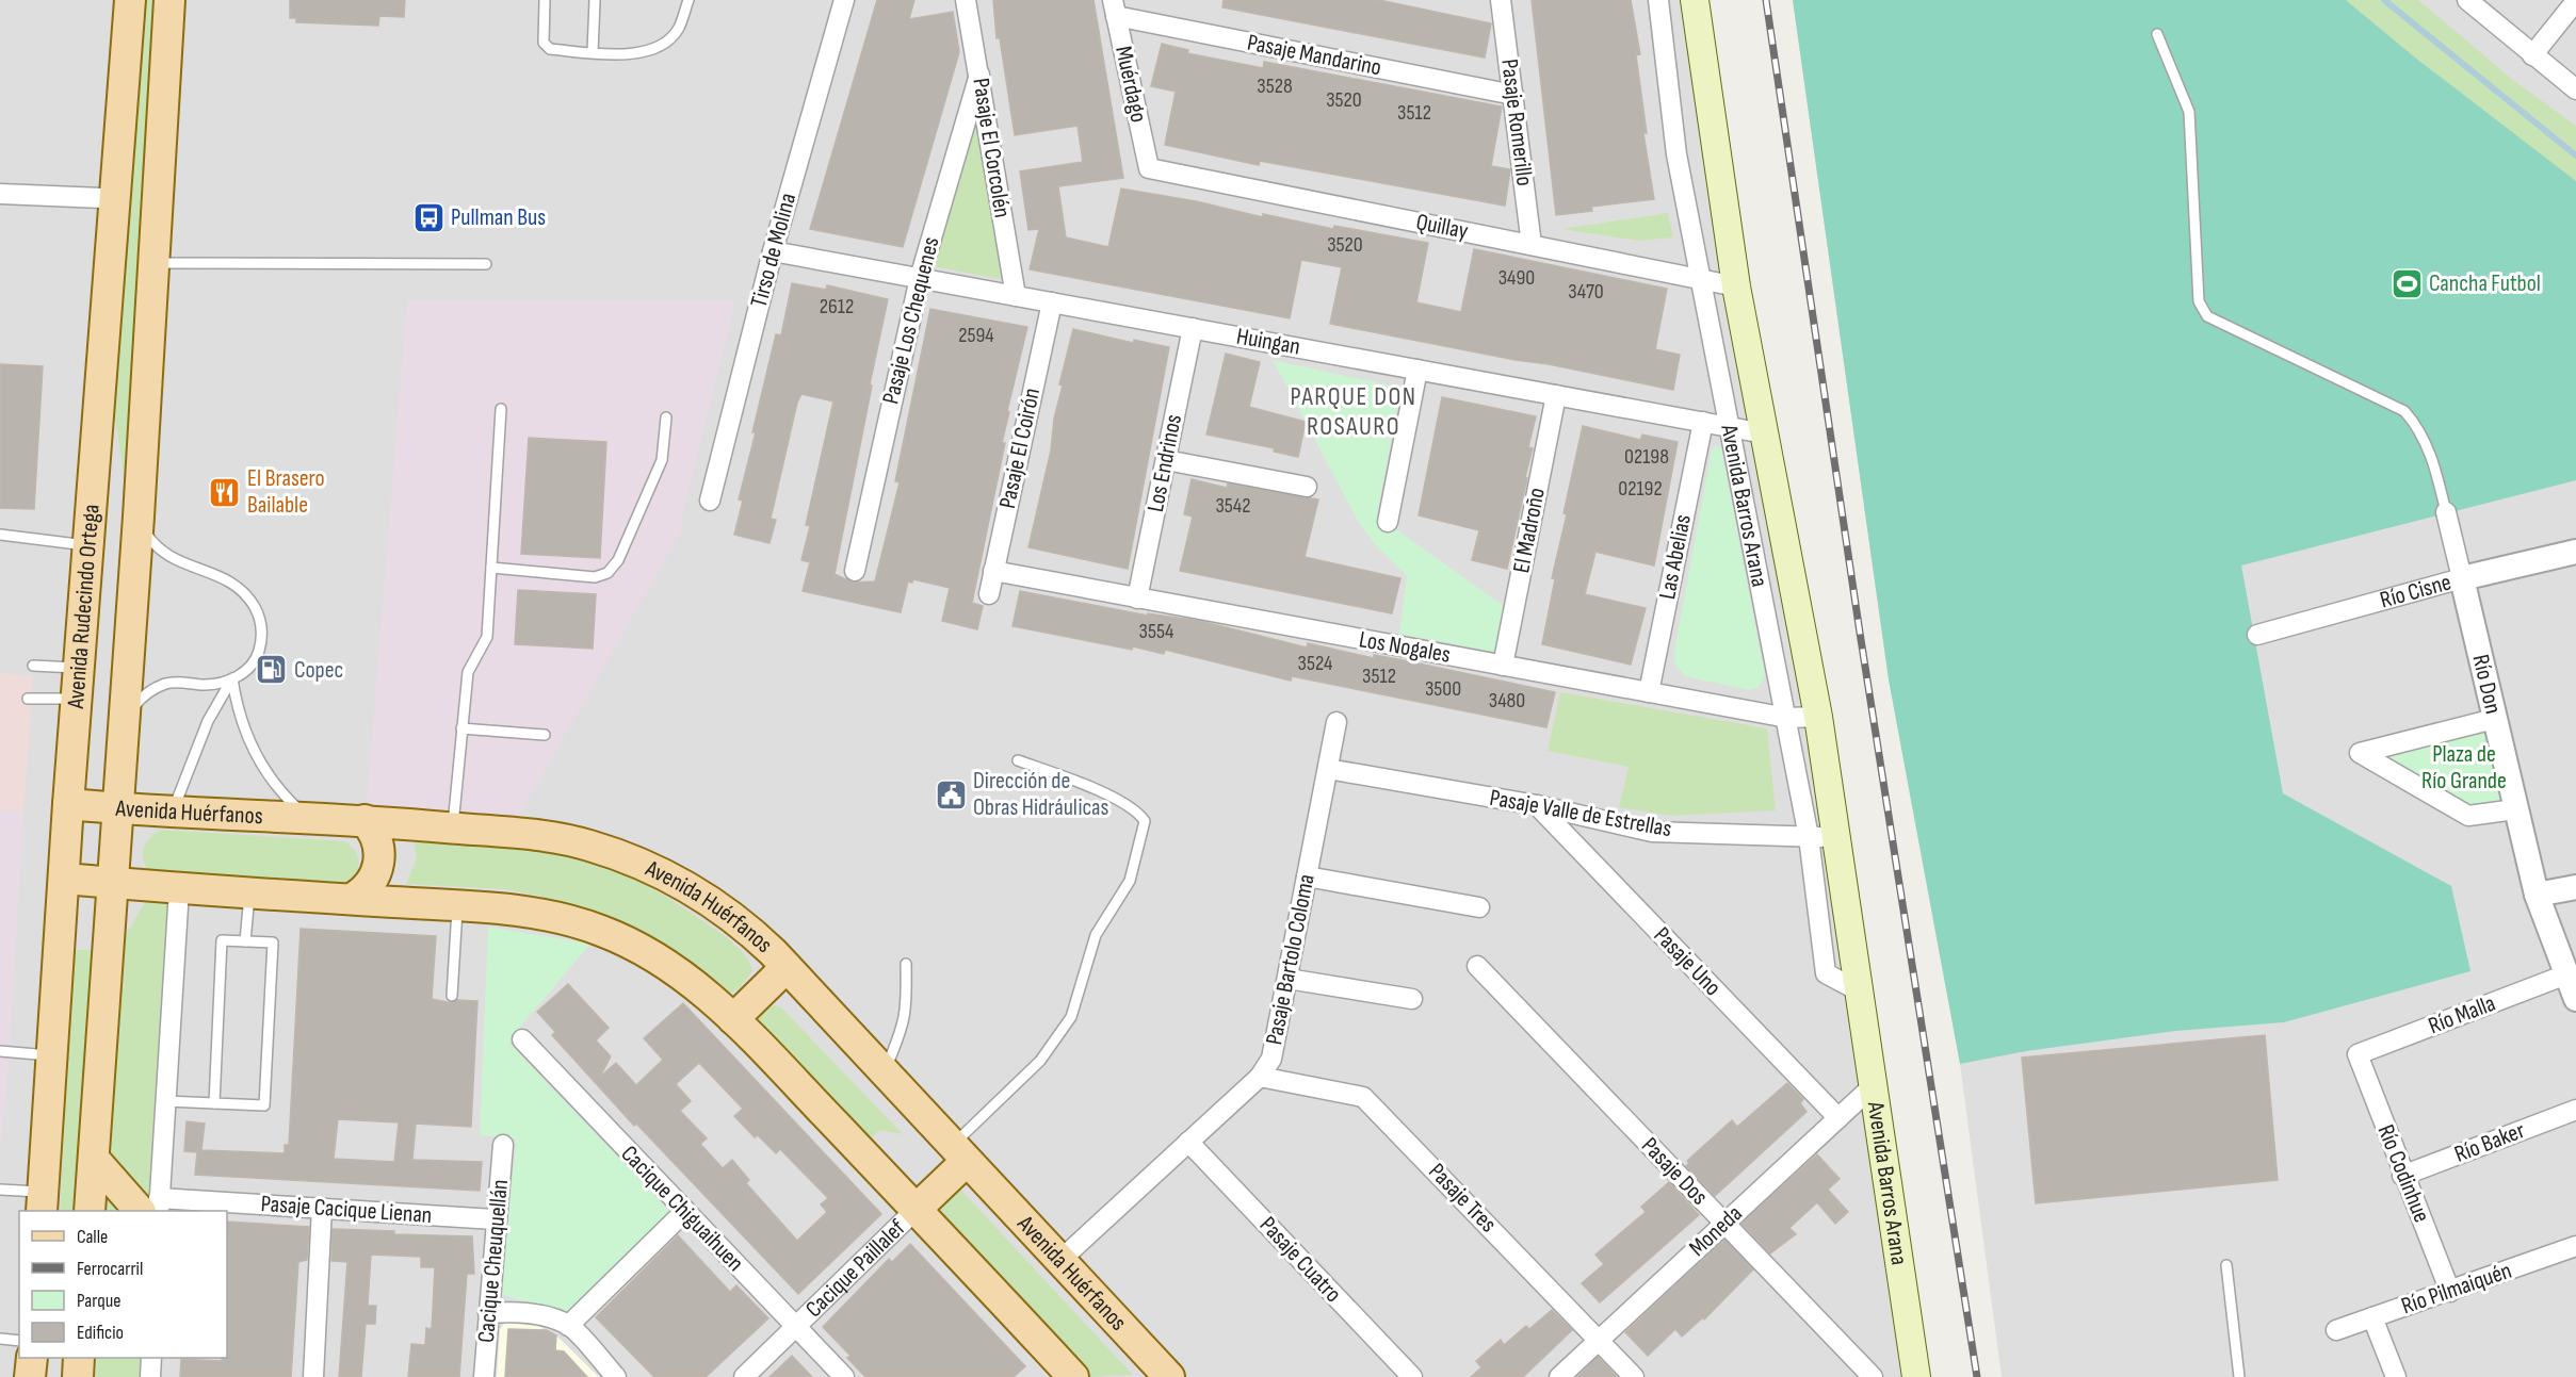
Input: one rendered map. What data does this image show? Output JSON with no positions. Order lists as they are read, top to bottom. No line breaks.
{"streets":{"main road":["Avenida Barros Arana","Avenida Rudecindo Ortega","Avenida Huérfanos","Cacique Paillalef"],"street":["Pasaje Mandarino","Muérdago","Pasaje Romerillo","Pasaje El Corcolén","Quillay","Tirso de Molina","Pasaje Los Chequenes","Huingan","Pasaje El Coirón","Los Endrinos","El Madroño","Las Abelias","Río Cisne","Los Nogales","Río Don","Pasaje Valle de Estrellas","Pasaje Bartolo Coloma","Pasaje Uno","Río Malla","Río Baker","Pasaje Dos","Río Codinhue","Pasaje Tres","Cacique Chiguaihuen","Pasaje Cacique Lienan","Moneda","Pasaje Cuatro","Cacique Cheuquellán","Río Pilmaiquén"]},"crossings":[["Pasaje Mandarino","Muérdago"],["Pasaje Mandarino","Pasaje Romerillo"],["Muérdago","Quillay"],["Pasaje Romerillo","Quillay"],["Pasaje El Corcolén","Pasaje Los Chequenes"],["Pasaje El Corcolén","Huingan"],["Quillay","Avenida Barros Arana"],["Tirso de Molina","Huingan"],["Pasaje Los Chequenes","Huingan"],["Huingan","Pasaje El Coirón"],["Huingan","Los Endrinos"],["Huingan","Avenida Barros Arana"],["Huingan","El Madroño"],["Huingan","Las Abelias"],["Pasaje El Coirón","Los Nogales"],["Los Endrinos","Los Nogales"],["Avenida Barros Arana","Los Nogales"],["Avenida Barros Arana","Pasaje Valle de Estrellas"],["Avenida Barros Arana","Moneda"],["El Madroño","Los Nogales"],["Las Abelias","Los Nogales"],["Río Cisne","Río Don"],["Avenida Rudecindo Ortega","Avenida Huérfanos"],["Río Don","Río Malla"],["Avenida Huérfanos","Pasaje Bartolo Coloma"],["Avenida Huérfanos","Cacique Paillalef"],["Pasaje Valle de Estrellas","Pasaje Bartolo Coloma"],["Pasaje Valle de Estrellas","Pasaje Uno"],["Pasaje Bartolo Coloma","Pasaje Tres"],["Pasaje Bartolo Coloma","Pasaje Cuatro"],["Pasaje Uno","Moneda"],["Río Malla","Río Codinhue"],["Río Baker","Río Codinhue"],["Pasaje Dos","Moneda"],["Río Codinhue","Río Pilmaiquén"],["Pasaje Tres","Moneda"],["Cacique Chiguaihuen","Cacique Paillalef"],["Pasaje Cacique Lienan","Cacique Cheuquellán"]],"districts":["PARQUE DON ROSAURO"],"parks":["Plaza de Río Grande"],"places":{"bus stop":["Pullman Bus"],"sports":["Cancha Futbol"],"restaurant":["El Brasero Bailable"],"fuel station":["Copec"],"public building":["Dirección de Obras Hidráulicas"]},"house_numbers":["3528","3520","3512","3520","3490","3470","2612","2594","02198","02192","3542","3554","3524","3512","3500","3480"],"legend":["Calle","Ferrocarril","Parque","Edificio"]}
